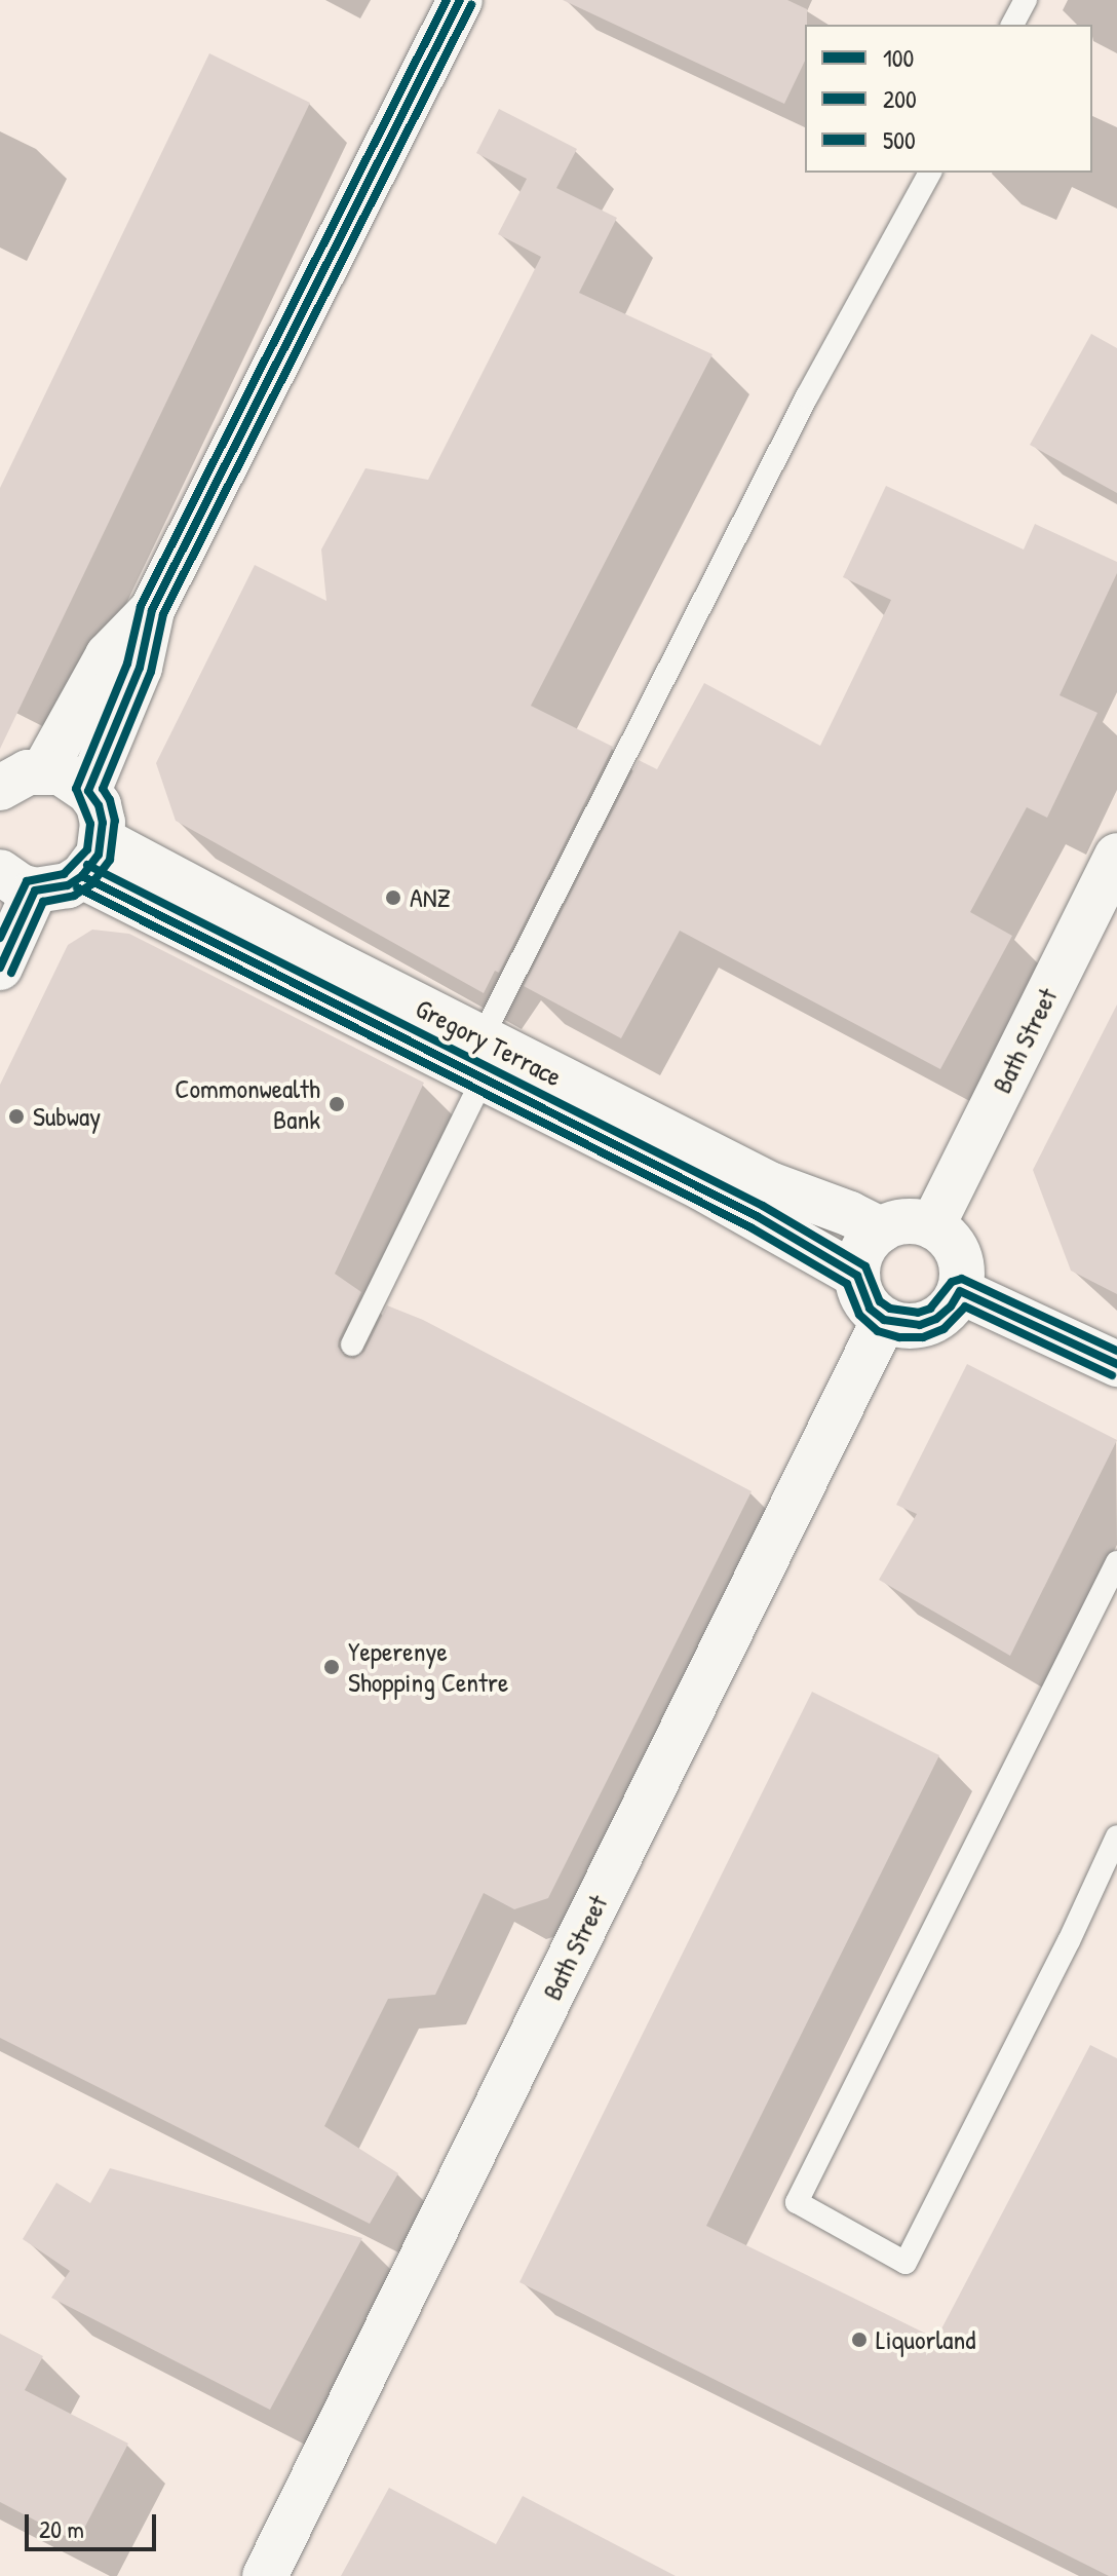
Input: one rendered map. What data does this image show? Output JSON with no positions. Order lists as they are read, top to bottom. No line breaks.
{"streets":{"street":["Bath Street","Gregory Terrace"]},"crossings":[["Bath Street","Gregory Terrace"]],"places":["ANZ","Commonwealth Bank","Subway","Yeperenye Shopping Centre","Liquorland"],"lines":["transit line 100","transit line 500","transit line 200"],"legend":["100","200","500"],"scale_bar":"20 m"}
